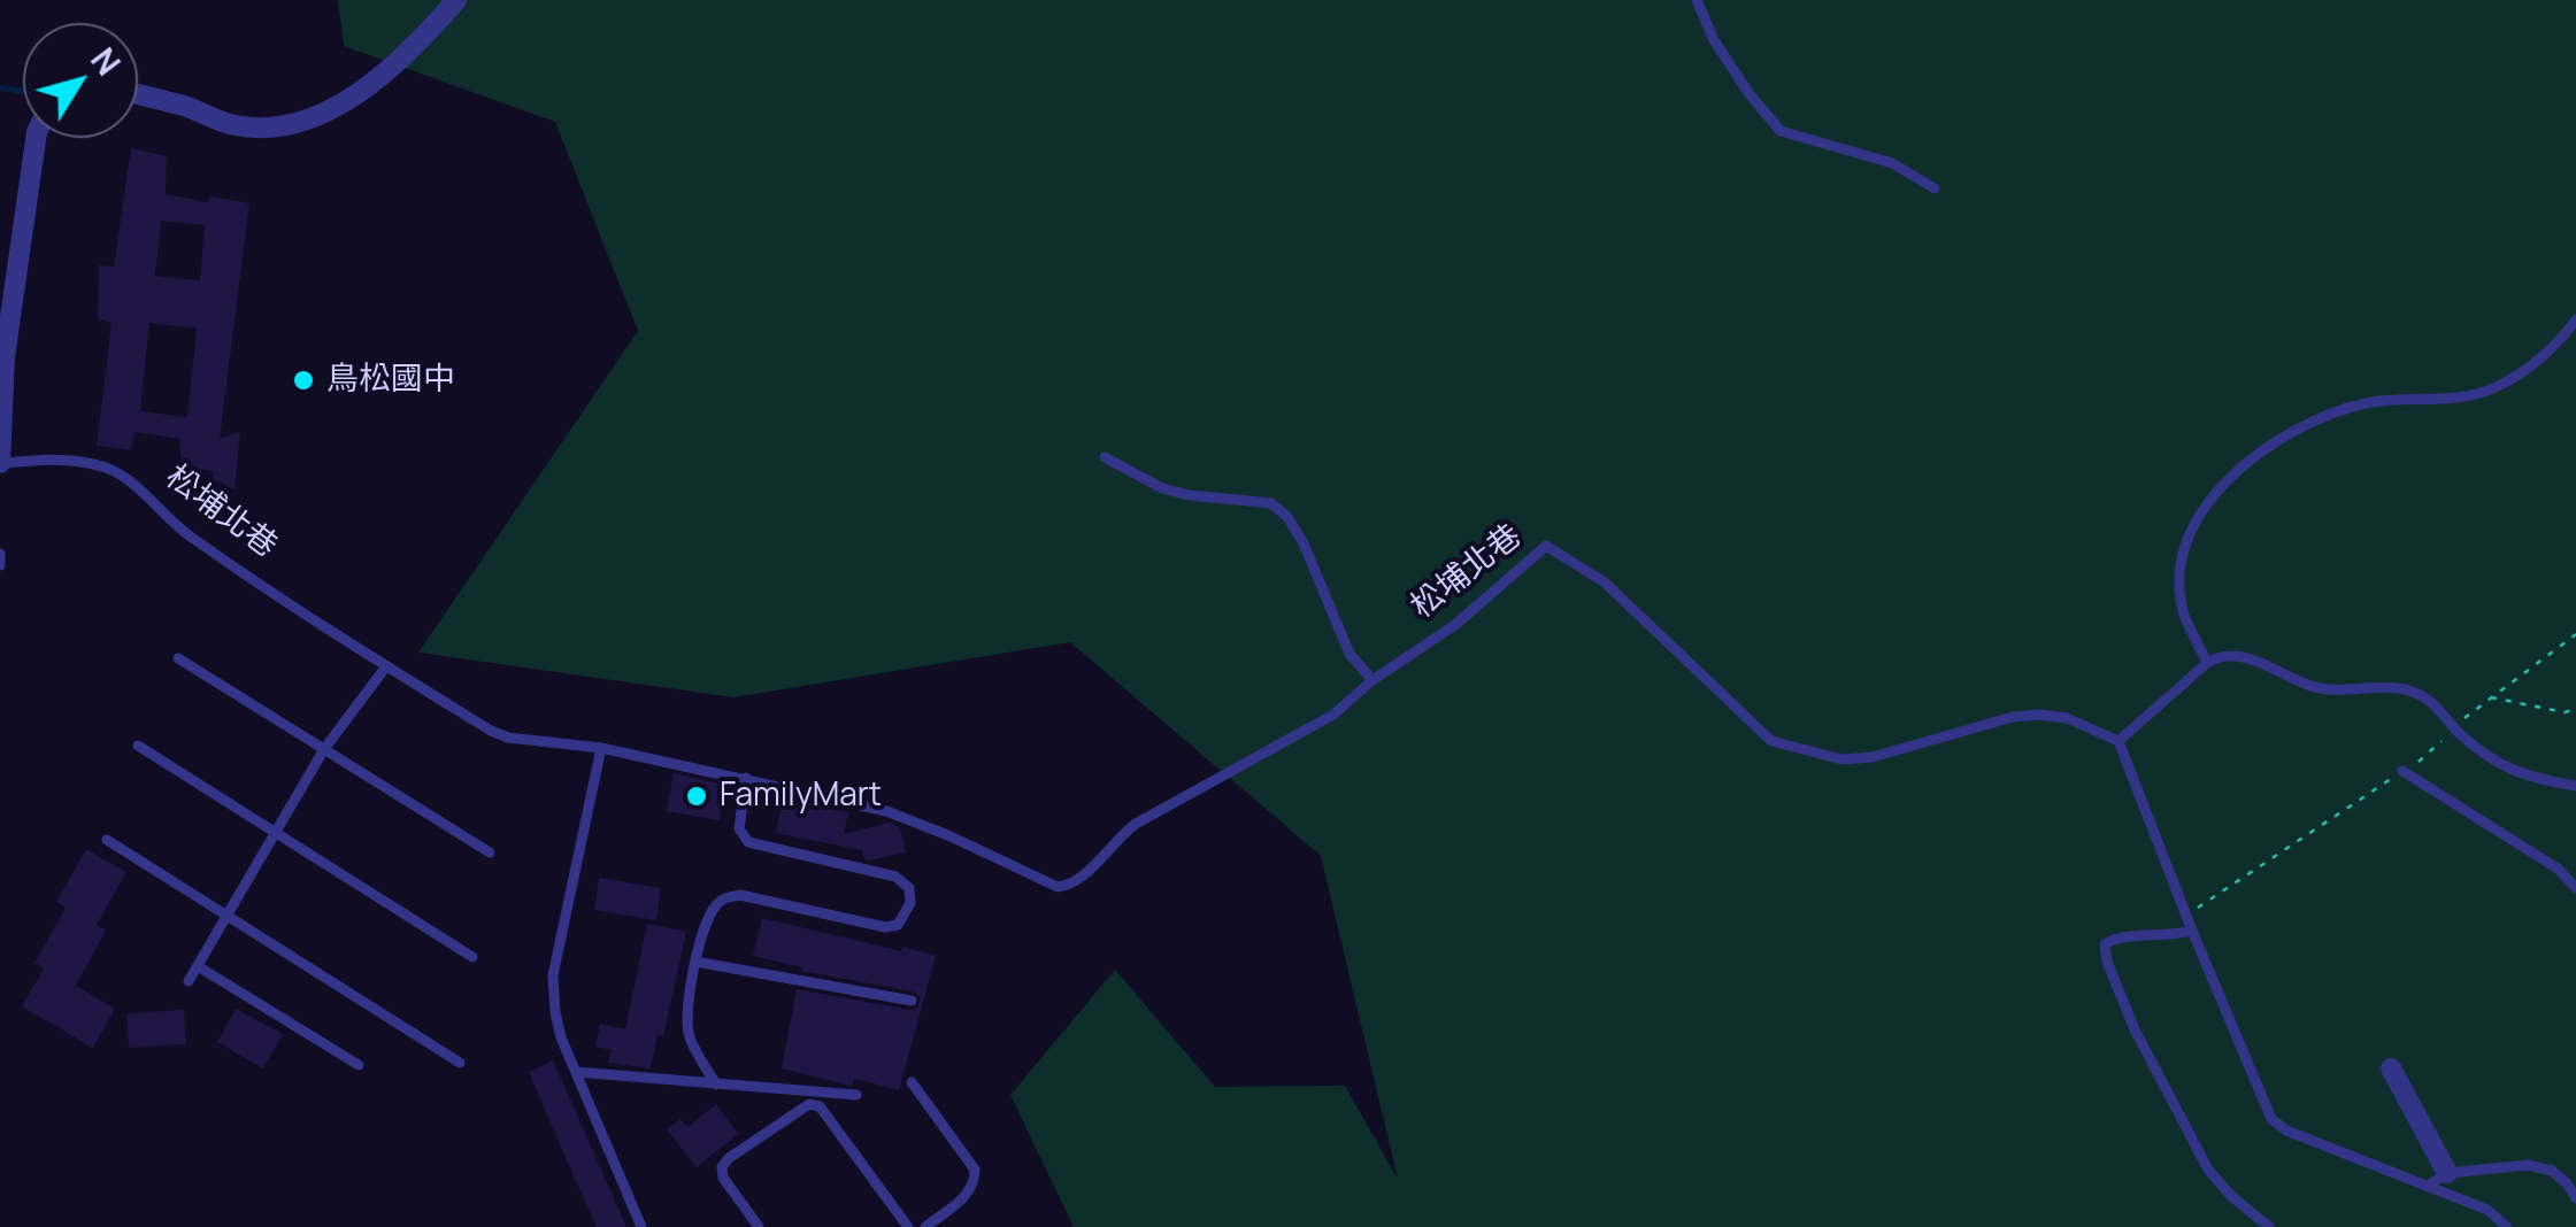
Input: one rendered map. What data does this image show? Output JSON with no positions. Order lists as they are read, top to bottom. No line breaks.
{"streets":{"street":["松埔北巷"]},"places":["鳥松國中","FamilyMart"],"north":"top right"}
